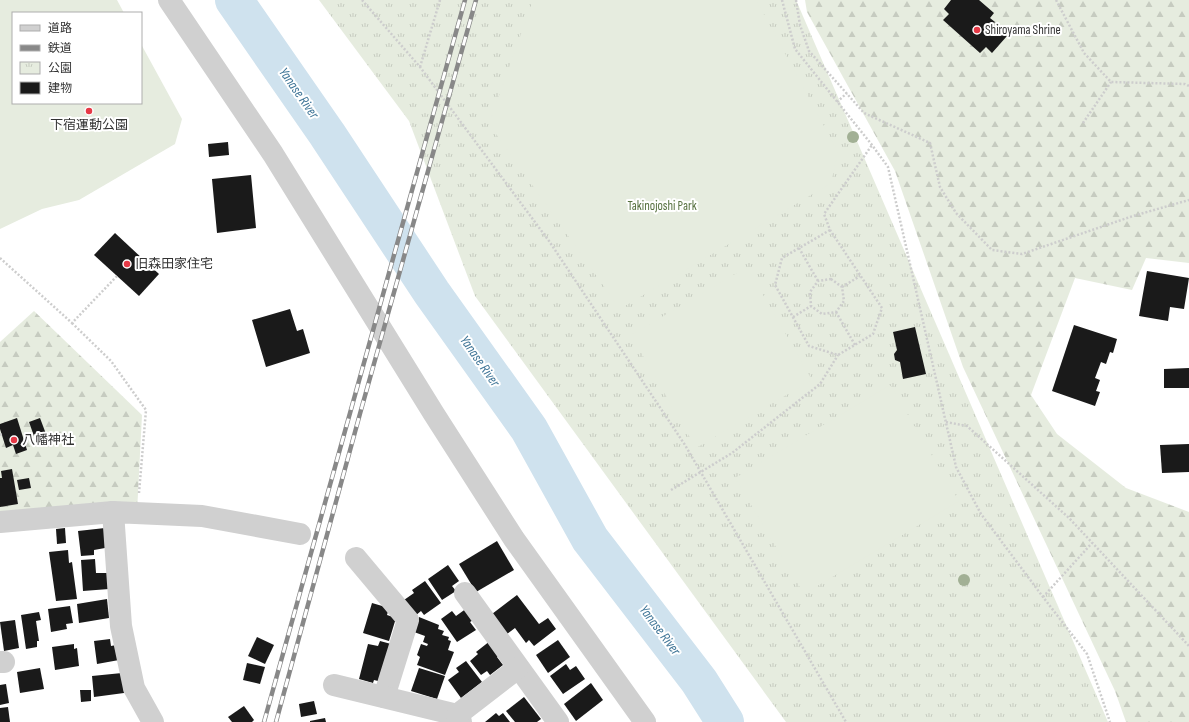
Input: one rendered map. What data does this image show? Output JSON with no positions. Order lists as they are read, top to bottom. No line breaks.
{"water":["Yanase River"],"parks":["Takinojoshi Park"],"places":["Shiroyama Shrine","下宿運動公園","旧森田家住宅","八幡神社"],"legend":["道路","鉄道","公園","建物"]}
